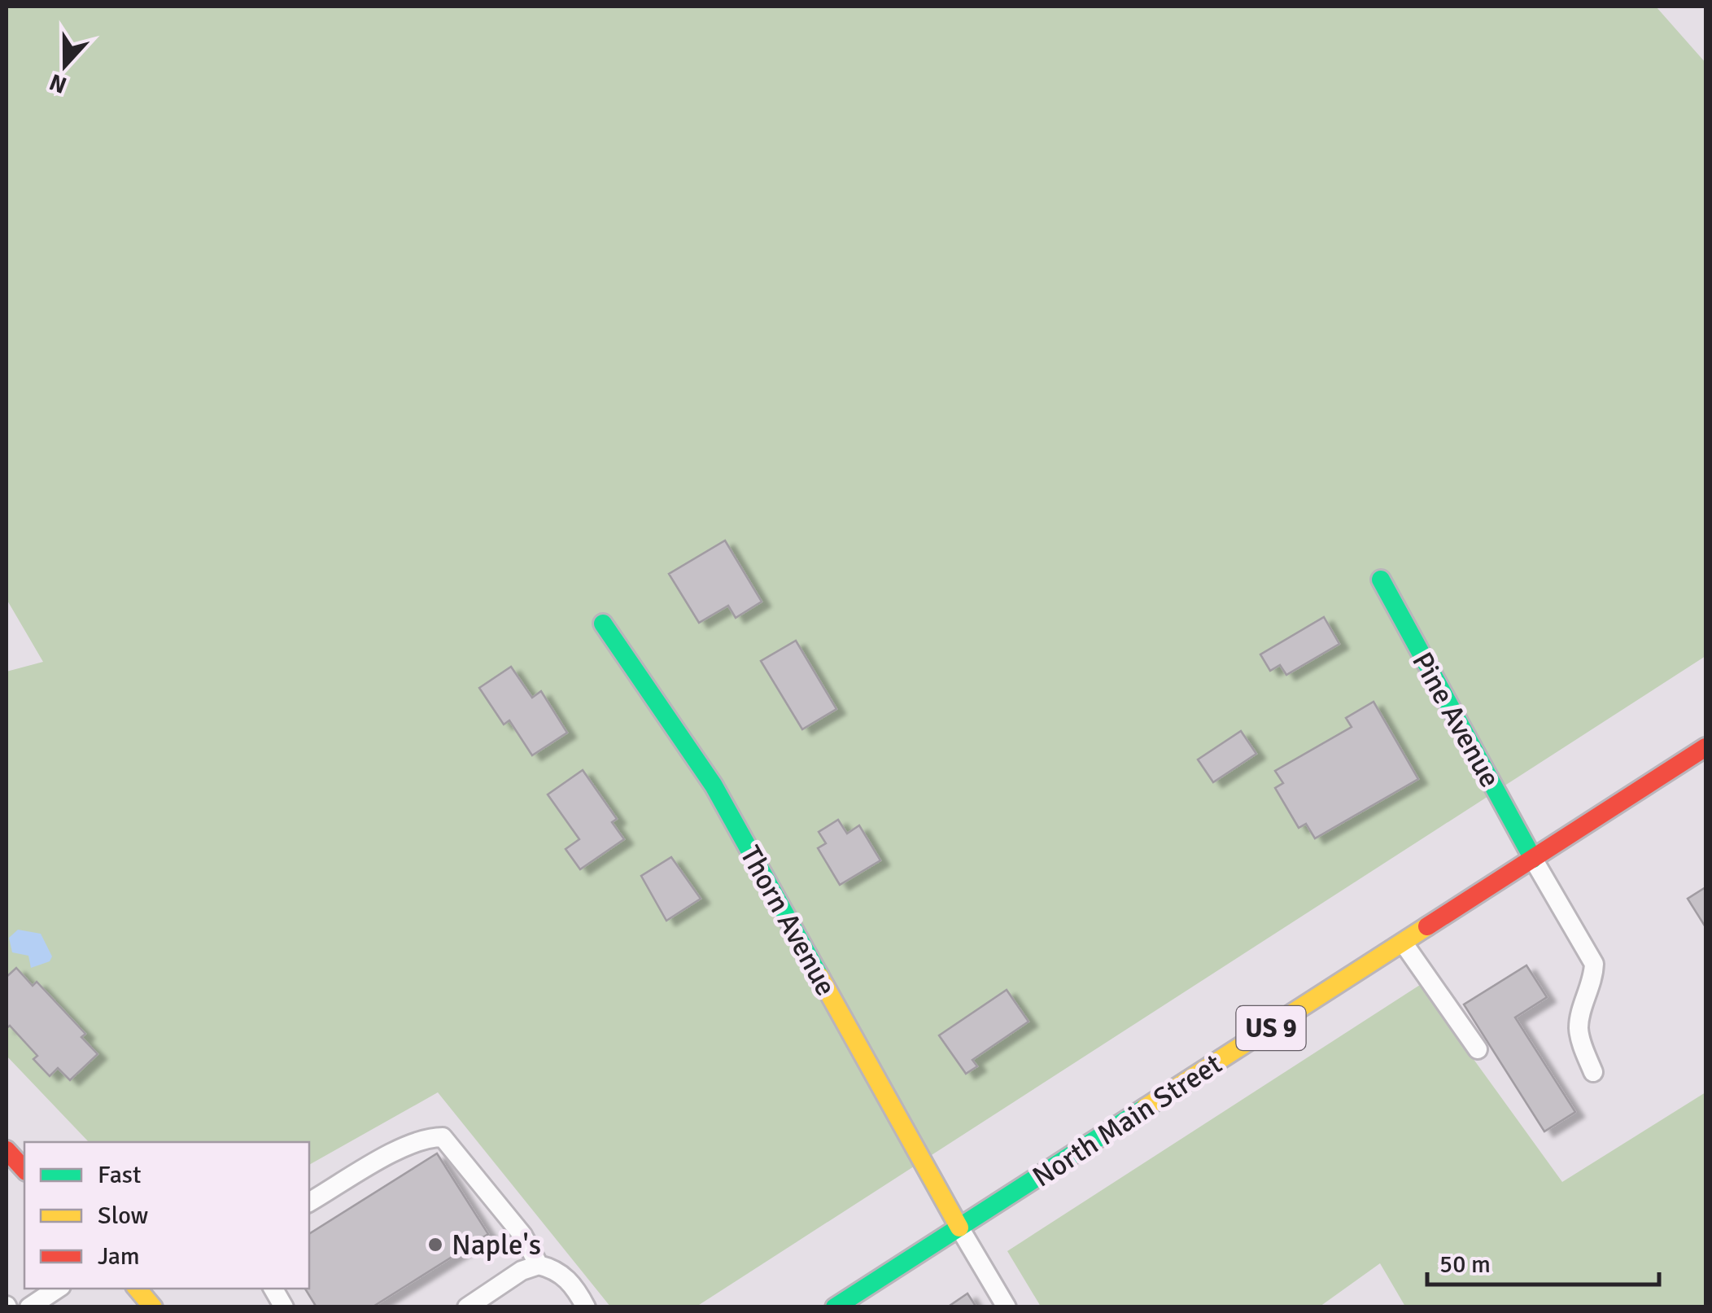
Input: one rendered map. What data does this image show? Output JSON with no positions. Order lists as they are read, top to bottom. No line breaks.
{"streets":{"main road":["Pine Avenue","Thorn Avenue","US 9","North Main Street"]},"crossings":[["Pine Avenue","North Main Street"],["Thorn Avenue","North Main Street"]],"places":["Naple's"],"legend":["Fast","Slow","Jam"],"scale_bar":"50 m","north":"bottom"}
